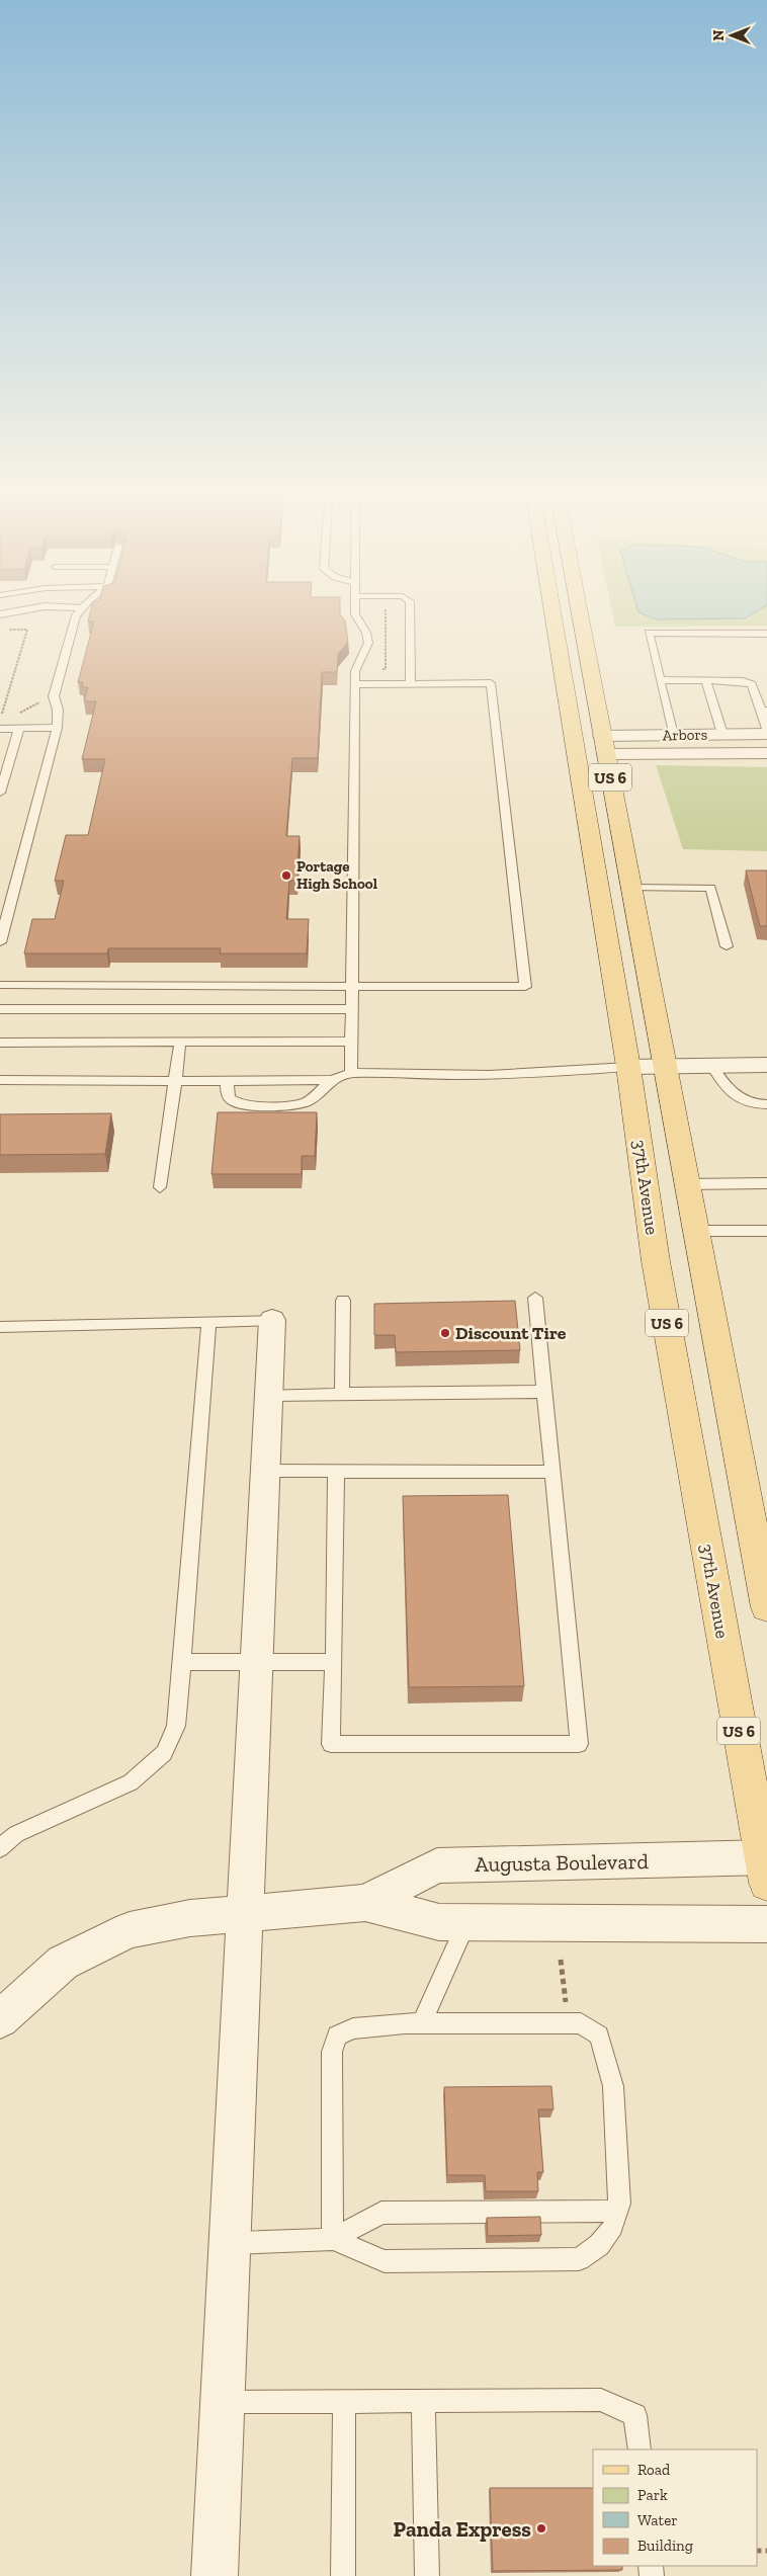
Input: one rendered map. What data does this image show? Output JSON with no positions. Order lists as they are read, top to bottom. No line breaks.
{"streets":{"main road":["US 6","37th Avenue"],"street":["Arbors","Augusta Boulevard"]},"crossings":[["Arbors","US 6"],["37th Avenue","Augusta Boulevard"]],"places":["Portage High School","Discount Tire","Panda Express"],"legend":["Road","Park","Water","Building"],"north":"left"}
